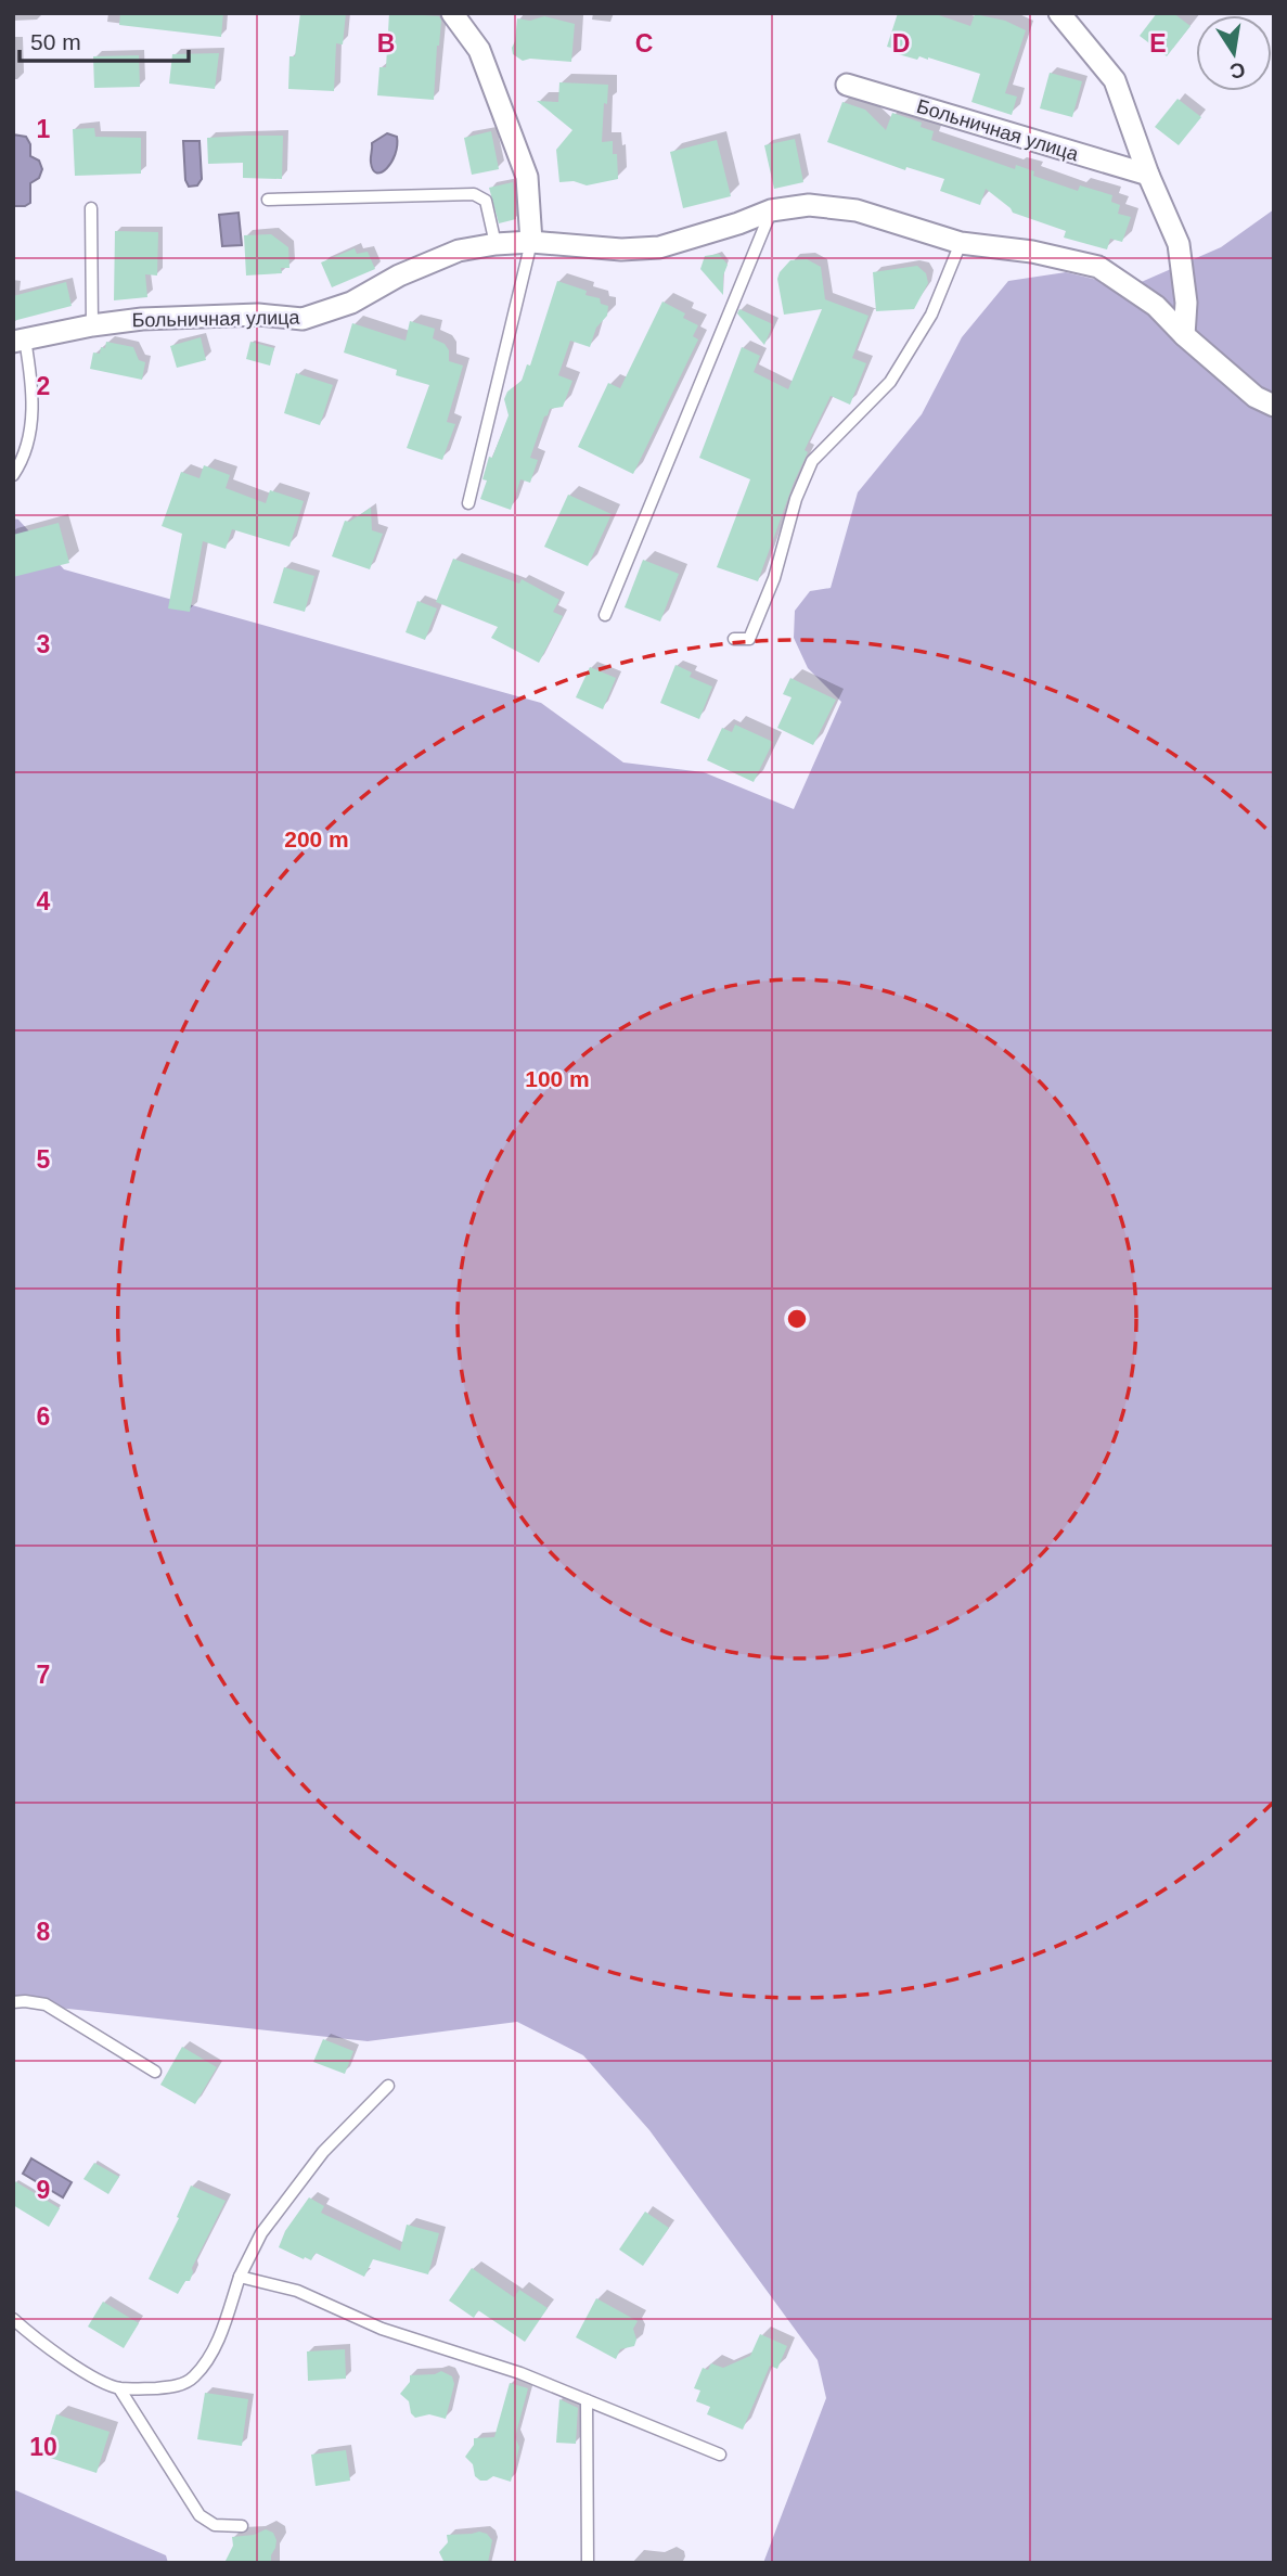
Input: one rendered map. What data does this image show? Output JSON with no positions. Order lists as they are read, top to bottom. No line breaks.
{"streets":{"street":["Больничная улица"]},"scale_bar":"50 m","north":"bottom","grid":{"columns":["B","C","D","E"],"rows":["1","2","3","4","5","6","7","8","9","10"]},"rings":["200 m","100 m"]}
